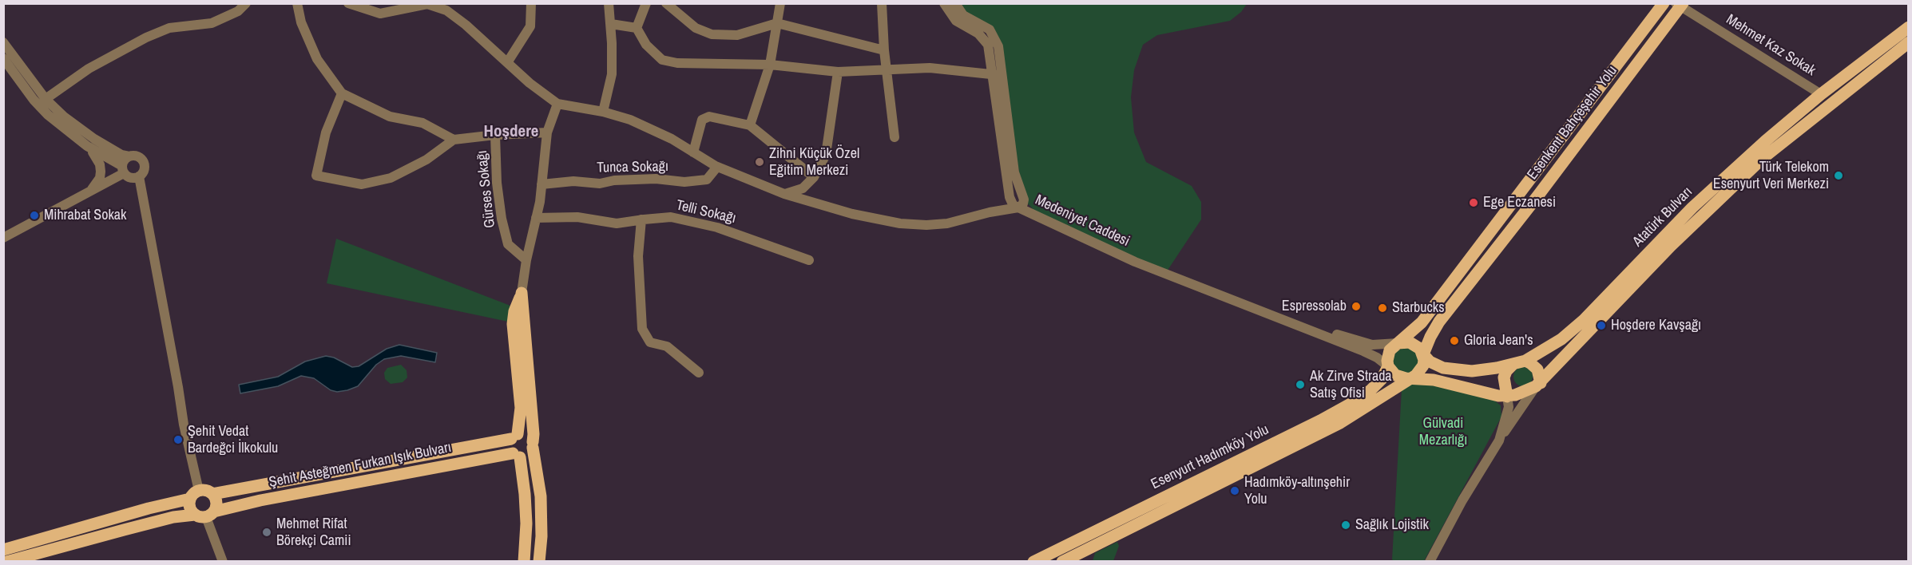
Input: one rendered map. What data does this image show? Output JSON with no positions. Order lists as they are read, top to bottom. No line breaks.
{"streets":{"main road":["Esenkent Bahçeşehir Yolu","Atatürk Bulvarı","Esenyurt Hadımköy Yolu","Şehit Asteğmen Furkan Işık Bulvarı"],"street":["Mehmet Kaz Sokak","Tunca Sokağı","Gürses Sokağı","Telli Sokağı","Medeniyet Caddesi"]},"crossings":[["Mehmet Kaz Sokak","Esenkent Bahçeşehir Yolu"],["Mehmet Kaz Sokak","Atatürk Bulvarı"],["Esenkent Bahçeşehir Yolu","Atatürk Bulvarı"],["Esenkent Bahçeşehir Yolu","Esenyurt Hadımköy Yolu"],["Tunca Sokağı","Medeniyet Caddesi"],["Atatürk Bulvarı","Esenyurt Hadımköy Yolu"]],"districts":["Hoşdere"],"parks":["Gülvadi Mezarlığı"],"places":["Zihni Küçük Özel Eğitim Merkezi","Türk Telekom Esenyurt Veri Merkezi","Ege Eczanesi","Mihrabat Sokak","Espressolab","Starbucks","Hoşdere Kavşağı","Gloria Jean's","Ak Zirve Strada Satış Ofisi","Şehit Vedat Bardeğci İlkokulu","Hadımköy-altınşehir Yolu","Sağlık Lojistik","Mehmet Rifat Börekçi Camii"]}
